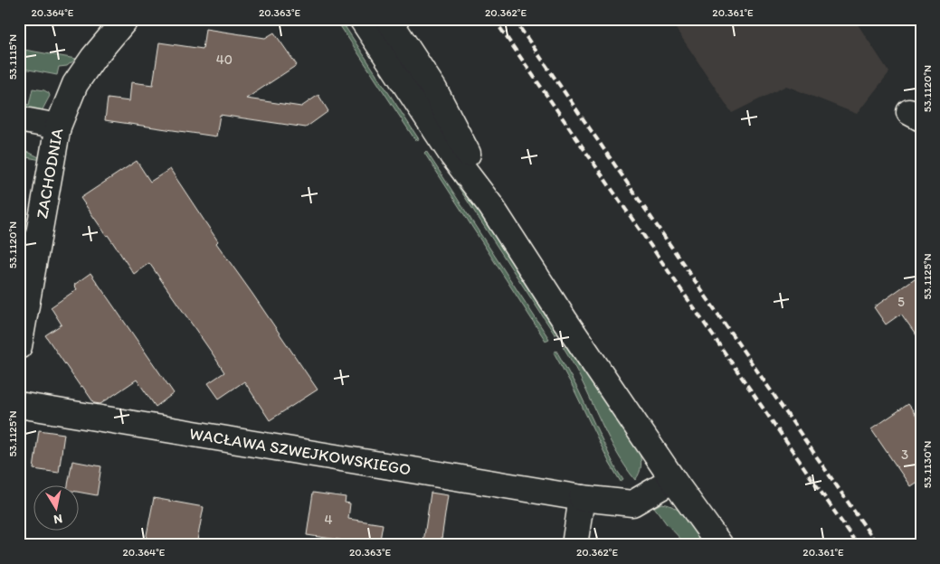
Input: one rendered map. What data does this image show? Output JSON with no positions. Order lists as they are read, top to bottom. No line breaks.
{"streets":{"street":["ZACHODNIA","WACŁAWA SZWEJKOWSKIEGO"]},"house_numbers":["40","5","3","4"],"north":"bottom","coordinates":["20.364°E","20.363°E","20.362°E","20.361°E","53.1115°N","53.1120°N","53.1125°N","53.1130°N"]}
